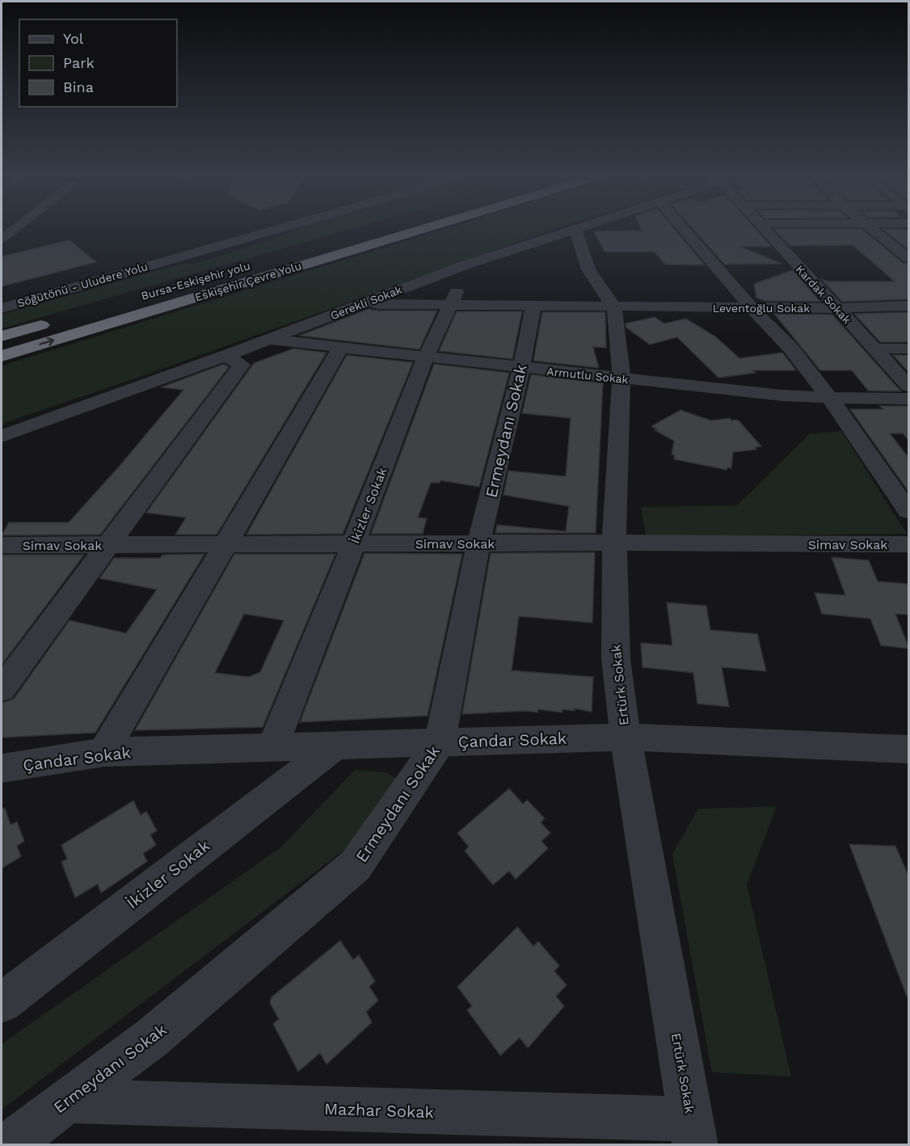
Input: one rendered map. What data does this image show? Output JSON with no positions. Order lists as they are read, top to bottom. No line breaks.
{"streets":{"highway":["Eskişehir Çevre Yolu"],"street":["Söğütönü - Uludere Yolu","Kardak Sokak","Gerekli Sokak","Leventoğlu Sokak","Armutlu Sokak","Ermeydanı Sokak","İkizler Sokak","Simav Sokak","Ertürk Sokak","Çandar Sokak","Mazhar Sokak"]},"crossings":[["Kardak Sokak","Leventoğlu Sokak"],["Gerekli Sokak","Armutlu Sokak"],["Gerekli Sokak","İkizler Sokak"],["Gerekli Sokak","Ertürk Sokak"],["Leventoğlu Sokak","Ermeydanı Sokak"],["Leventoğlu Sokak","Ertürk Sokak"],["Armutlu Sokak","Ermeydanı Sokak"],["Armutlu Sokak","İkizler Sokak"],["Armutlu Sokak","Ertürk Sokak"],["Ermeydanı Sokak","Simav Sokak"],["Ermeydanı Sokak","Çandar Sokak"],["Ermeydanı Sokak","Mazhar Sokak"],["İkizler Sokak","Simav Sokak"],["İkizler Sokak","Çandar Sokak"],["Simav Sokak","Ertürk Sokak"],["Ertürk Sokak","Çandar Sokak"],["Ertürk Sokak","Mazhar Sokak"]],"one_way":["Eskişehir Çevre Yolu"],"legend":["Yol","Park","Bina"]}
